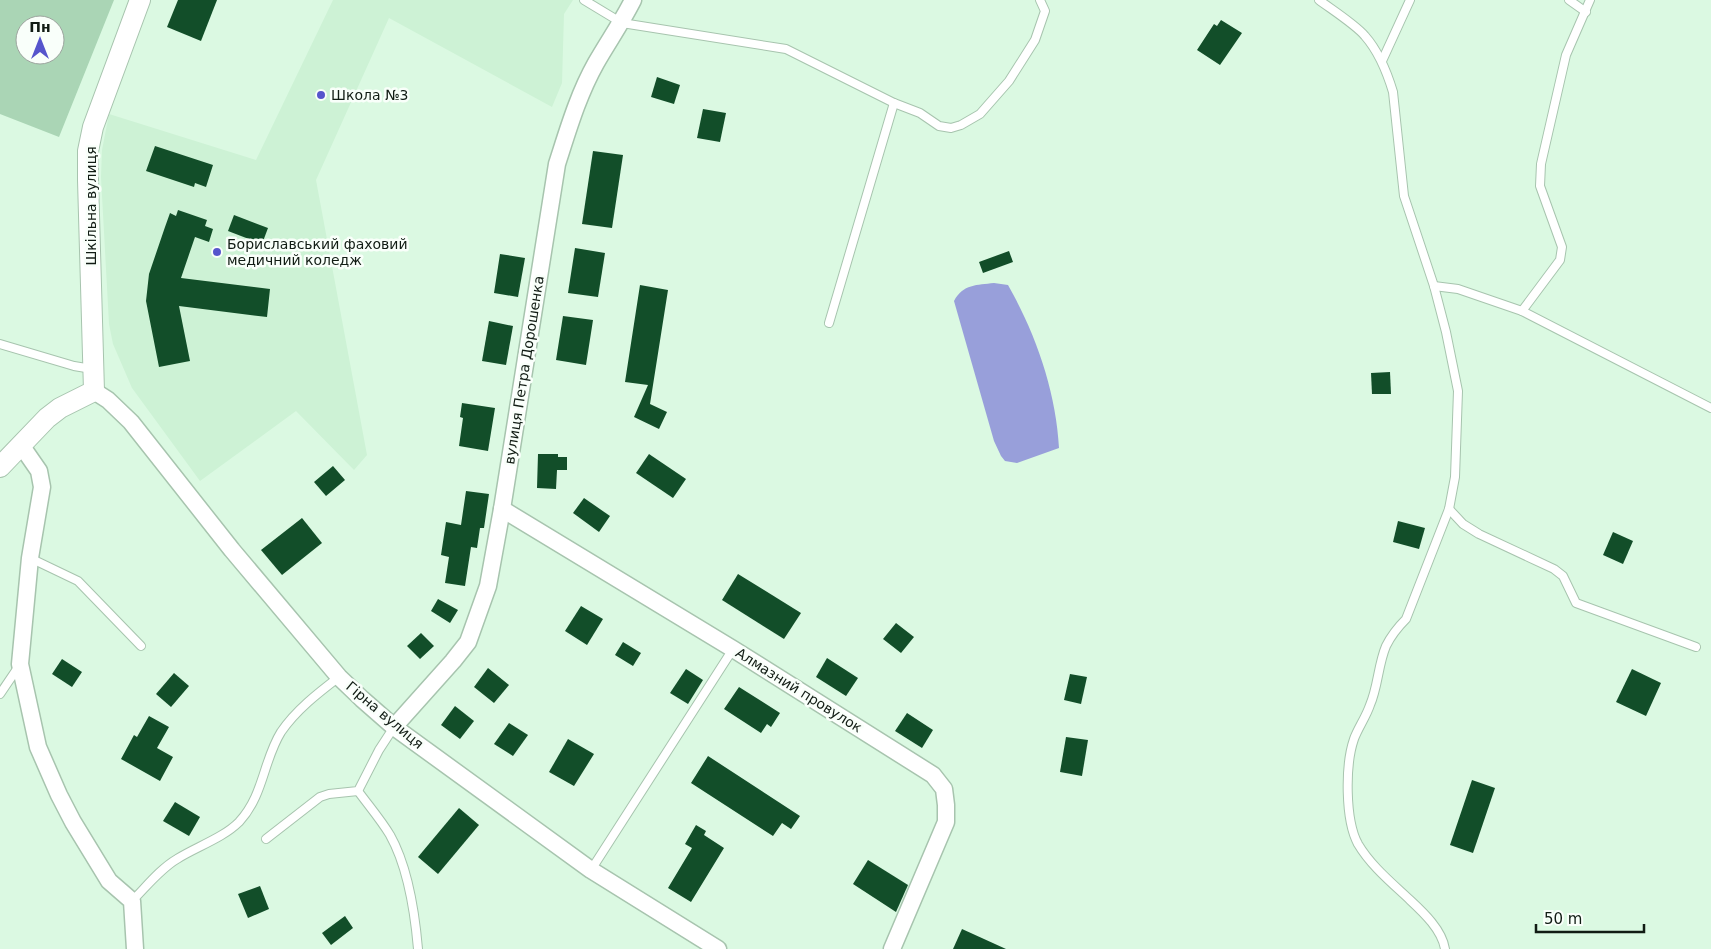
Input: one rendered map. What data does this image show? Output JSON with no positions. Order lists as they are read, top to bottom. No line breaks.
{"streets":{"street":["Шкільна вулиця","вулиця Петра Дорошенка","Алмазний провулок","Гірна вулиця"]},"crossings":[["Шкільна вулиця","Гірна вулиця"],["вулиця Петра Дорошенка","Алмазний провулок"],["вулиця Петра Дорошенка","Гірна вулиця"]],"places":["Школа №3","Бориславський фаховий медичний коледж"],"scale_bar":"50 m","north":"top"}
